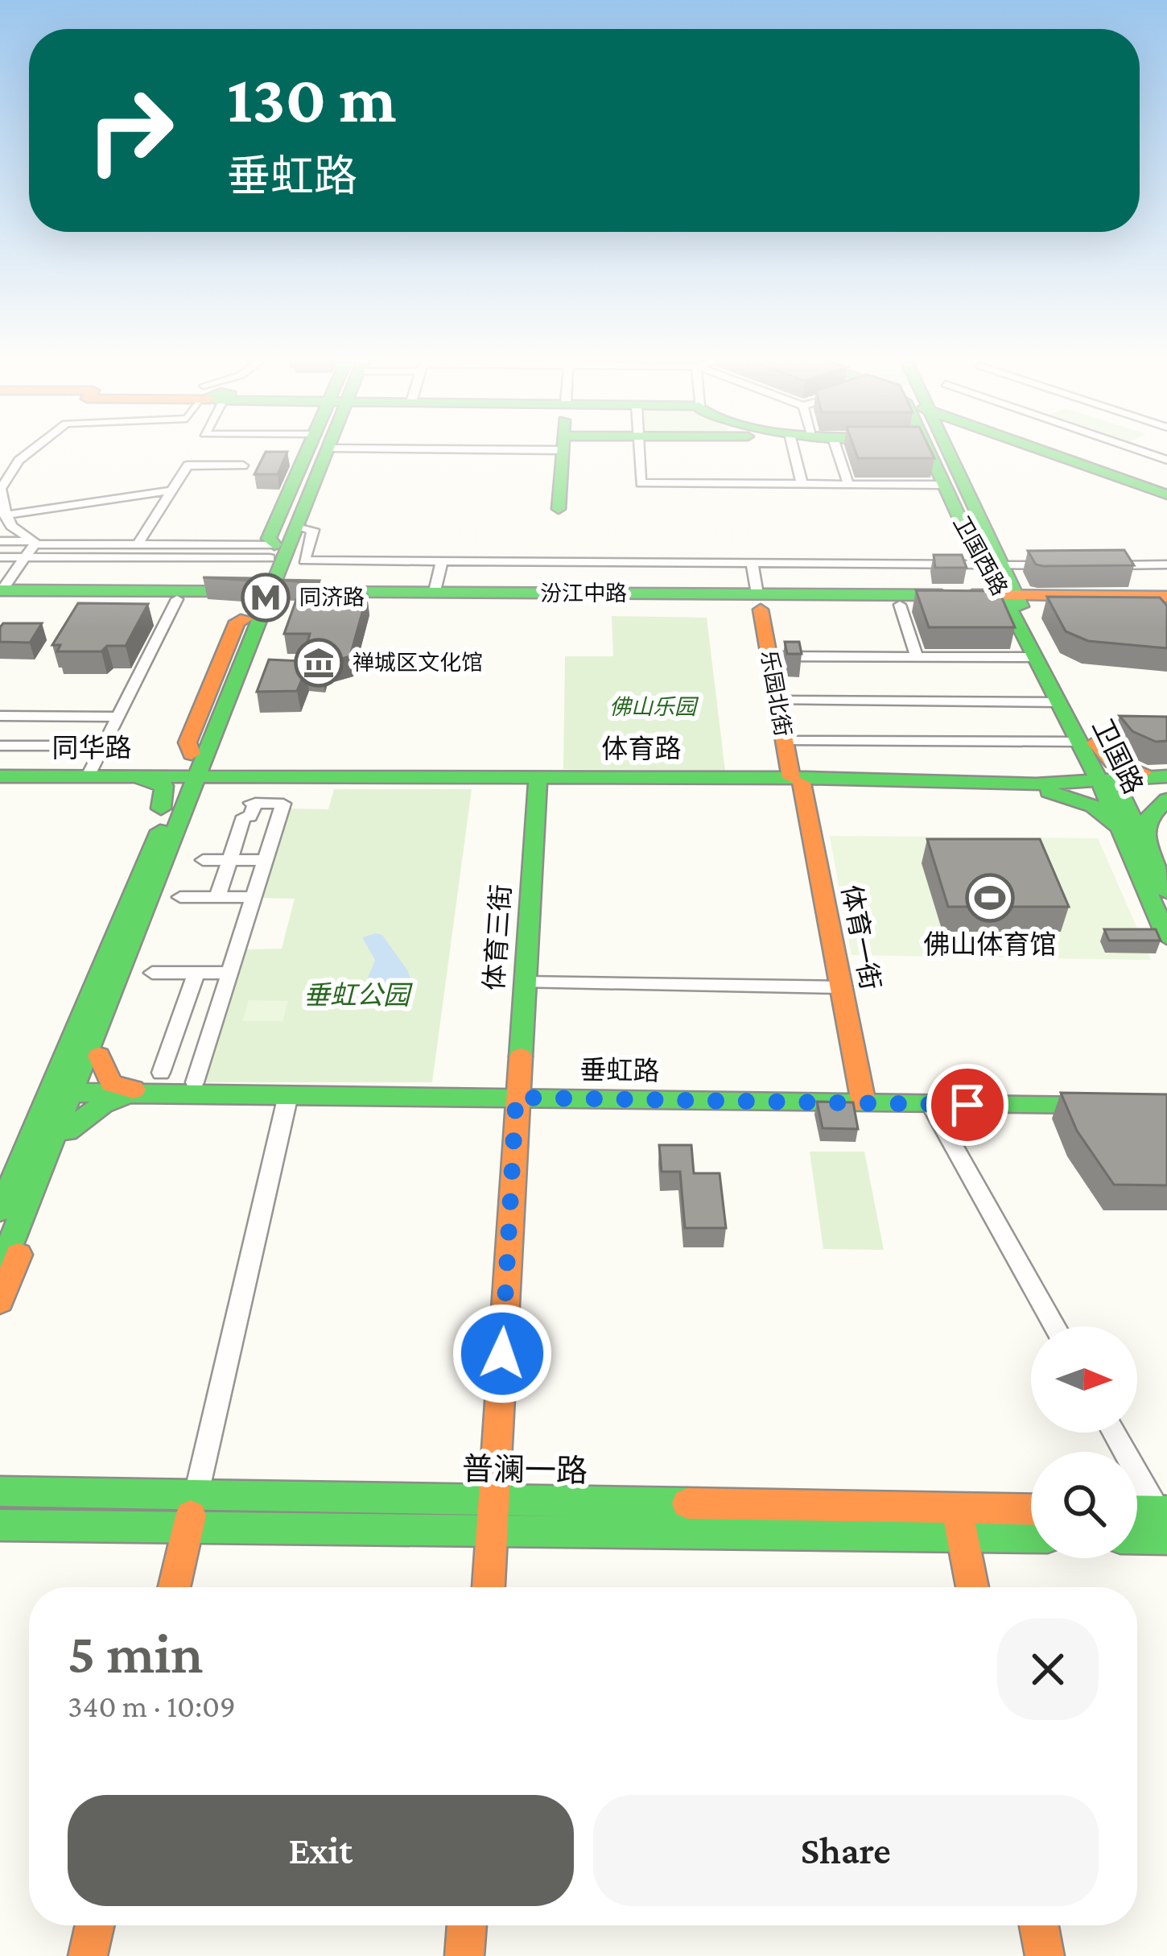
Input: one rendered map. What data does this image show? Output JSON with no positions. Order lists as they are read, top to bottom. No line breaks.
{"streets":{"main road":["卫国西路","汾江中路","乐园北街","同华路","体育路","卫国路","体育三街","体育一街","垂虹路","普澜一路"]},"crossings":[["卫国西路","汾江中路"],["卫国西路","卫国路"],["汾江中路","卫国路"],["乐园北街","体育路"],["乐园北街","体育一街"],["同华路","体育路"],["体育路","卫国路"],["体育路","体育三街"],["体育路","体育一街"],["体育三街","垂虹路"],["体育三街","普澜一路"],["体育一街","垂虹路"]],"parks":["佛山乐园","垂虹公园"],"places":{"metro station":["同济路"],"museum":["禅城区文化馆"],"sports":["佛山体育馆"]},"north":"right","page":{"turn":["130 m","垂虹路"],"heading":["5 min","340 m · 10:09"],"buttons":["Exit","Share"]}}
